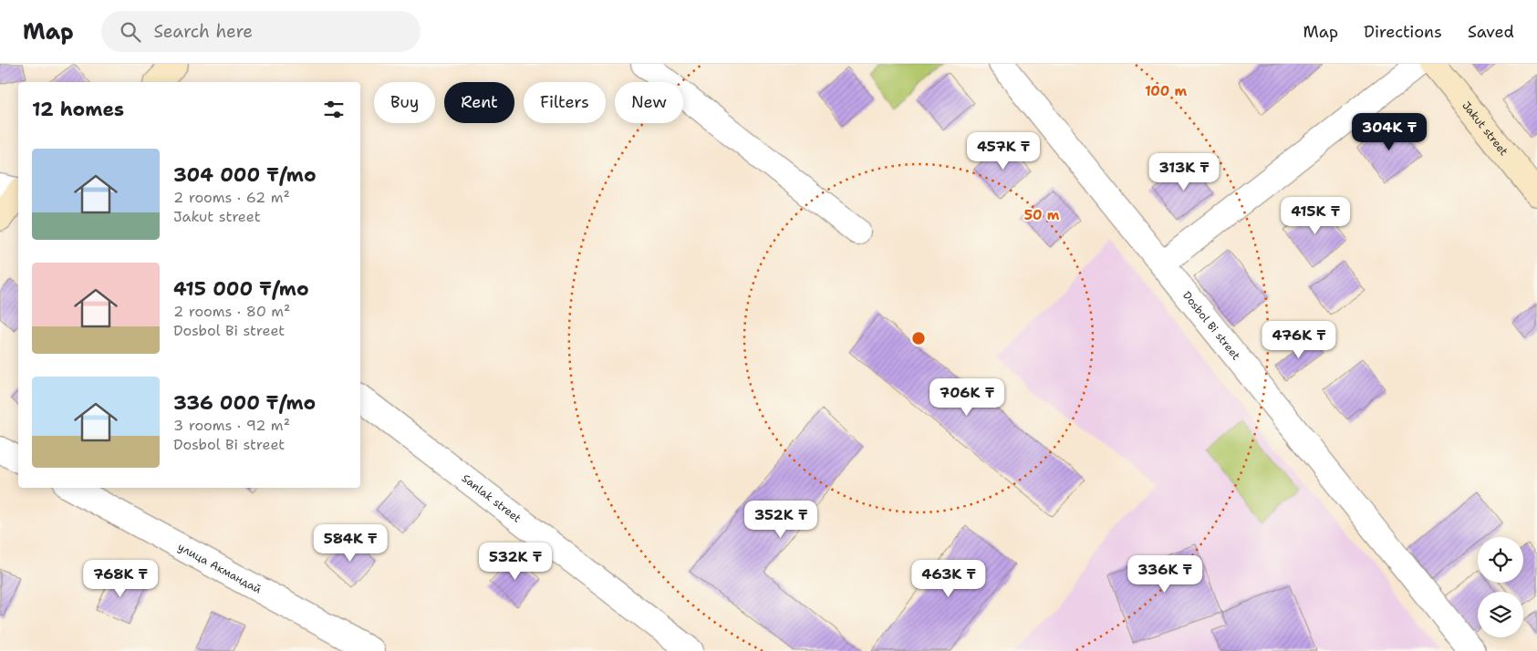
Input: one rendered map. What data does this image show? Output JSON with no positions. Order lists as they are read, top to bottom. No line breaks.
{"streets":{"street":["Jakut street","Dosbol Bi street","Sanlak street","улица Акмандай"]},"page":{"header":"Map","search":"Search here","nav":["Map","Directions","Saved"],"chip":["Buy","Rent","Filters","New"],"heading":"12 homes","price":["304K ₸","457K ₸","313K ₸","415K ₸","476K ₸","706K ₸","352K ₸","584K ₸","532K ₸","336K ₸","768K ₸","463K ₸"],"list":[{"name":"304 000 ₸/mo","note":"2 rooms · 62 m² · Jakut street"},{"name":"415 000 ₸/mo","note":"2 rooms · 80 m² · Dosbol Bi street"},{"name":"336 000 ₸/mo","note":"3 rooms · 92 m² · Dosbol Bi street"}]},"rings":["100 m","50 m"]}
